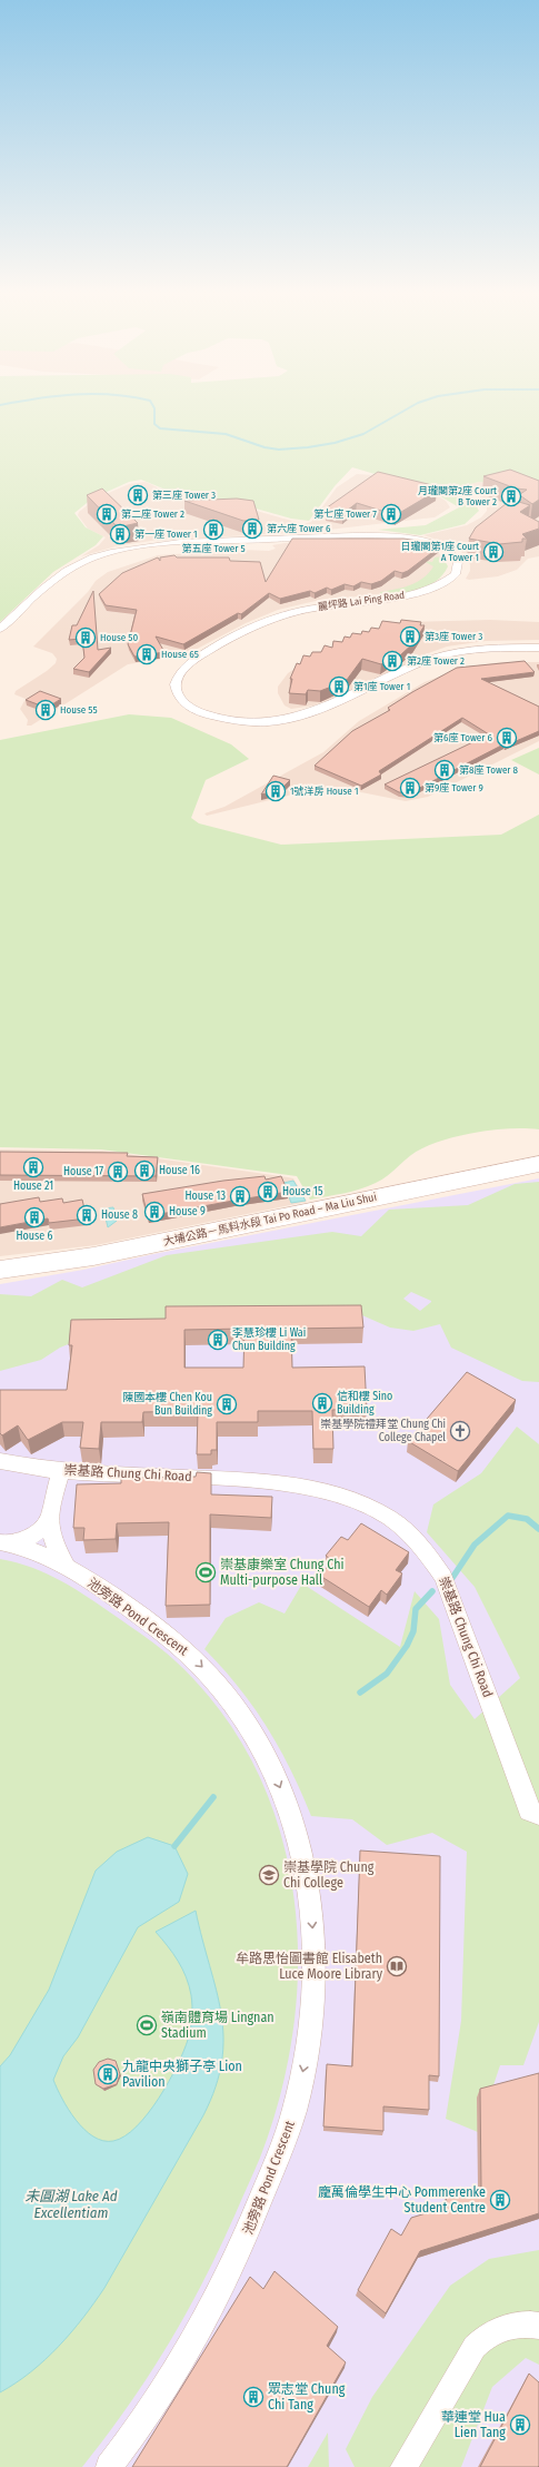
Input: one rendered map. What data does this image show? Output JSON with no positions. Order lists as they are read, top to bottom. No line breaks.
{"streets":{"main road":["大埔公路－馬料水段 Tai Po Road – Ma Liu Shui"],"street":["麗坪路 Lai Ping Road","崇基路 Chung Chi Road","池旁路 Pond Crescent"]},"one_way":["池旁路 Pond Crescent"],"water":["未圓湖 Lake Ad Excellentiam"],"places":{"building":["第三座 Tower 3","月瓏閣第2座 Court B Tower 2","第二座 Tower 2","第七座 Tower 7","第六座 Tower 6","第五座 Tower 5","第一座 Tower 1","日瓏閣第1座 Court A Tower 1","第3座 Tower 3","House 50","House 65","第2座 Tower 2","第1座 Tower 1","House 55","第6座 Tower 6","第8座 Tower 8","第9座 Tower 9","1號洋房 House 1","House 21","House 16","House 17","House 15","House 13","House 9","House 8","House 6","李慧珍樓 Li Wai Chun Building","信和樓 Sino Building","陳國本樓 Chen Kou Bun Building","九龍中央獅子亭 Lion Pavilion","龐萬倫學生中心 Pommerenke Student Centre","眾志堂 Chung Chi Tang","華連堂 Hua Lien Tang"],"church":["崇基學院禮拜堂 Chung Chi College Chapel"],"sports":["崇基康樂室 Chung Chi Multi-purpose Hall","嶺南體育場 Lingnan Stadium"],"school or university":["崇基學院 Chung Chi College"],"library":["牟路思怡圖書館 Elisabeth Luce Moore Library"]}}
